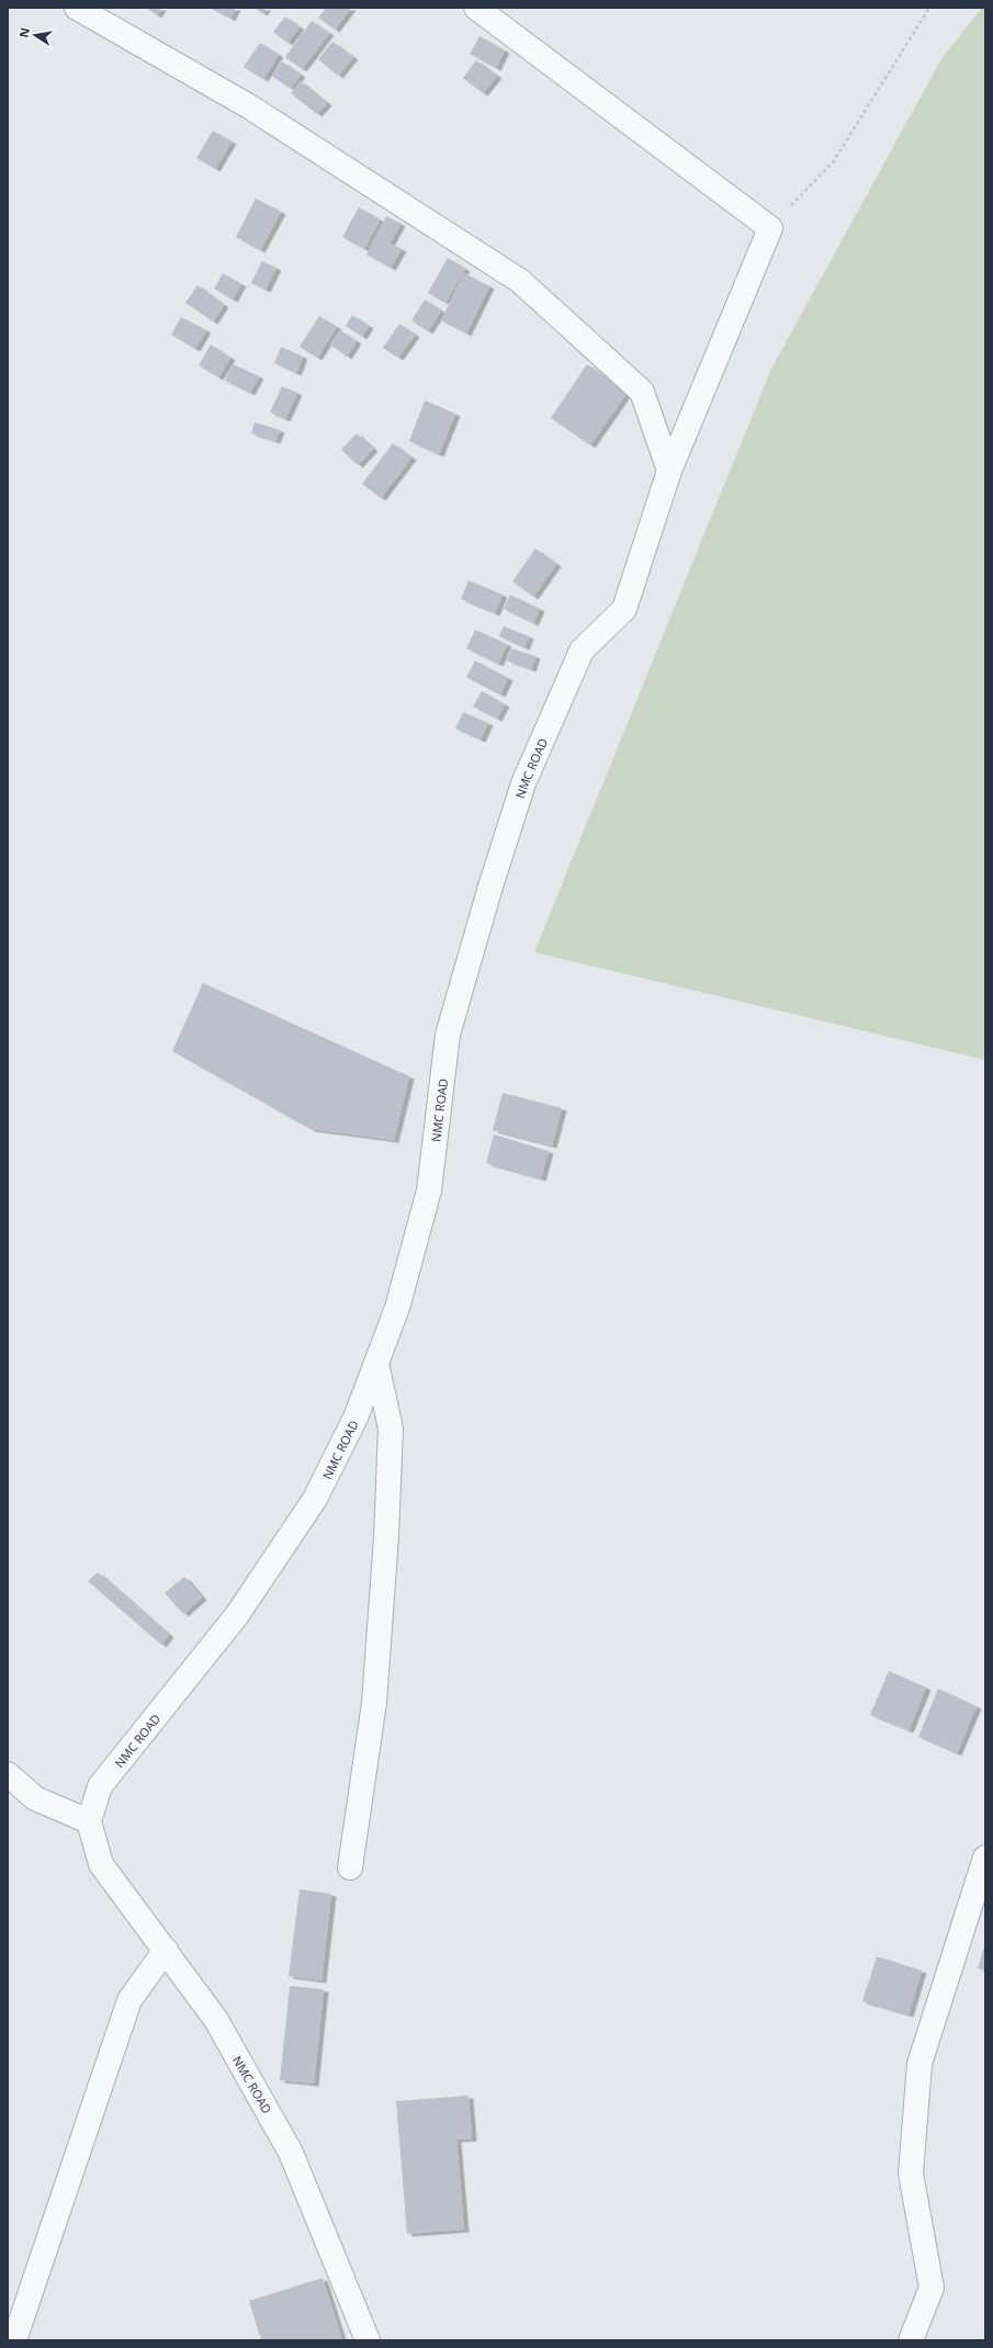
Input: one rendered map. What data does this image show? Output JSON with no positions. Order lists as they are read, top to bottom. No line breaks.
{"streets":{"street":["NMC ROAD"]},"north":"left"}
